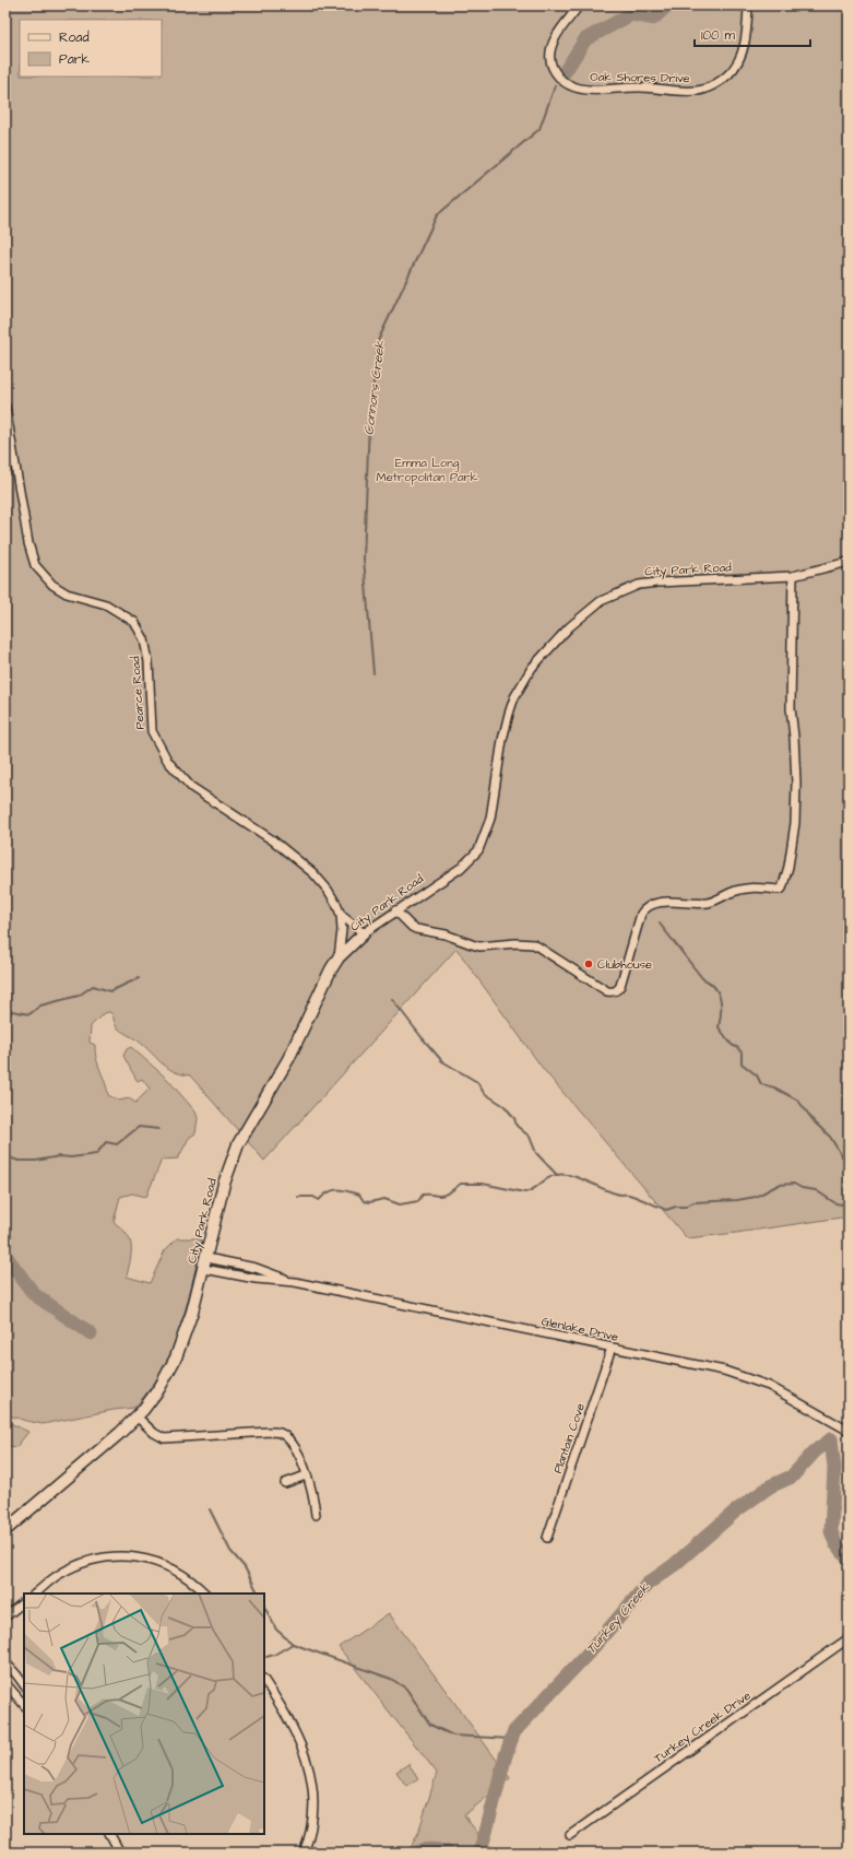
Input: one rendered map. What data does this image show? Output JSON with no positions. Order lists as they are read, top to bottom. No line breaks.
{"streets":{"street":["Oak Shores Drive","City Park Road","Pearce Road","Glenlake Drive","Plantain Cove","Turkey Creek Drive"]},"crossings":[["City Park Road","Pearce Road"],["City Park Road","Glenlake Drive"],["Glenlake Drive","Plantain Cove"]],"water":["Connors Creek","Turkey Creek"],"parks":["Emma Long Metropolitan Park"],"places":["Clubhouse"],"legend":["Road","Park"],"scale_bar":"100 m"}
